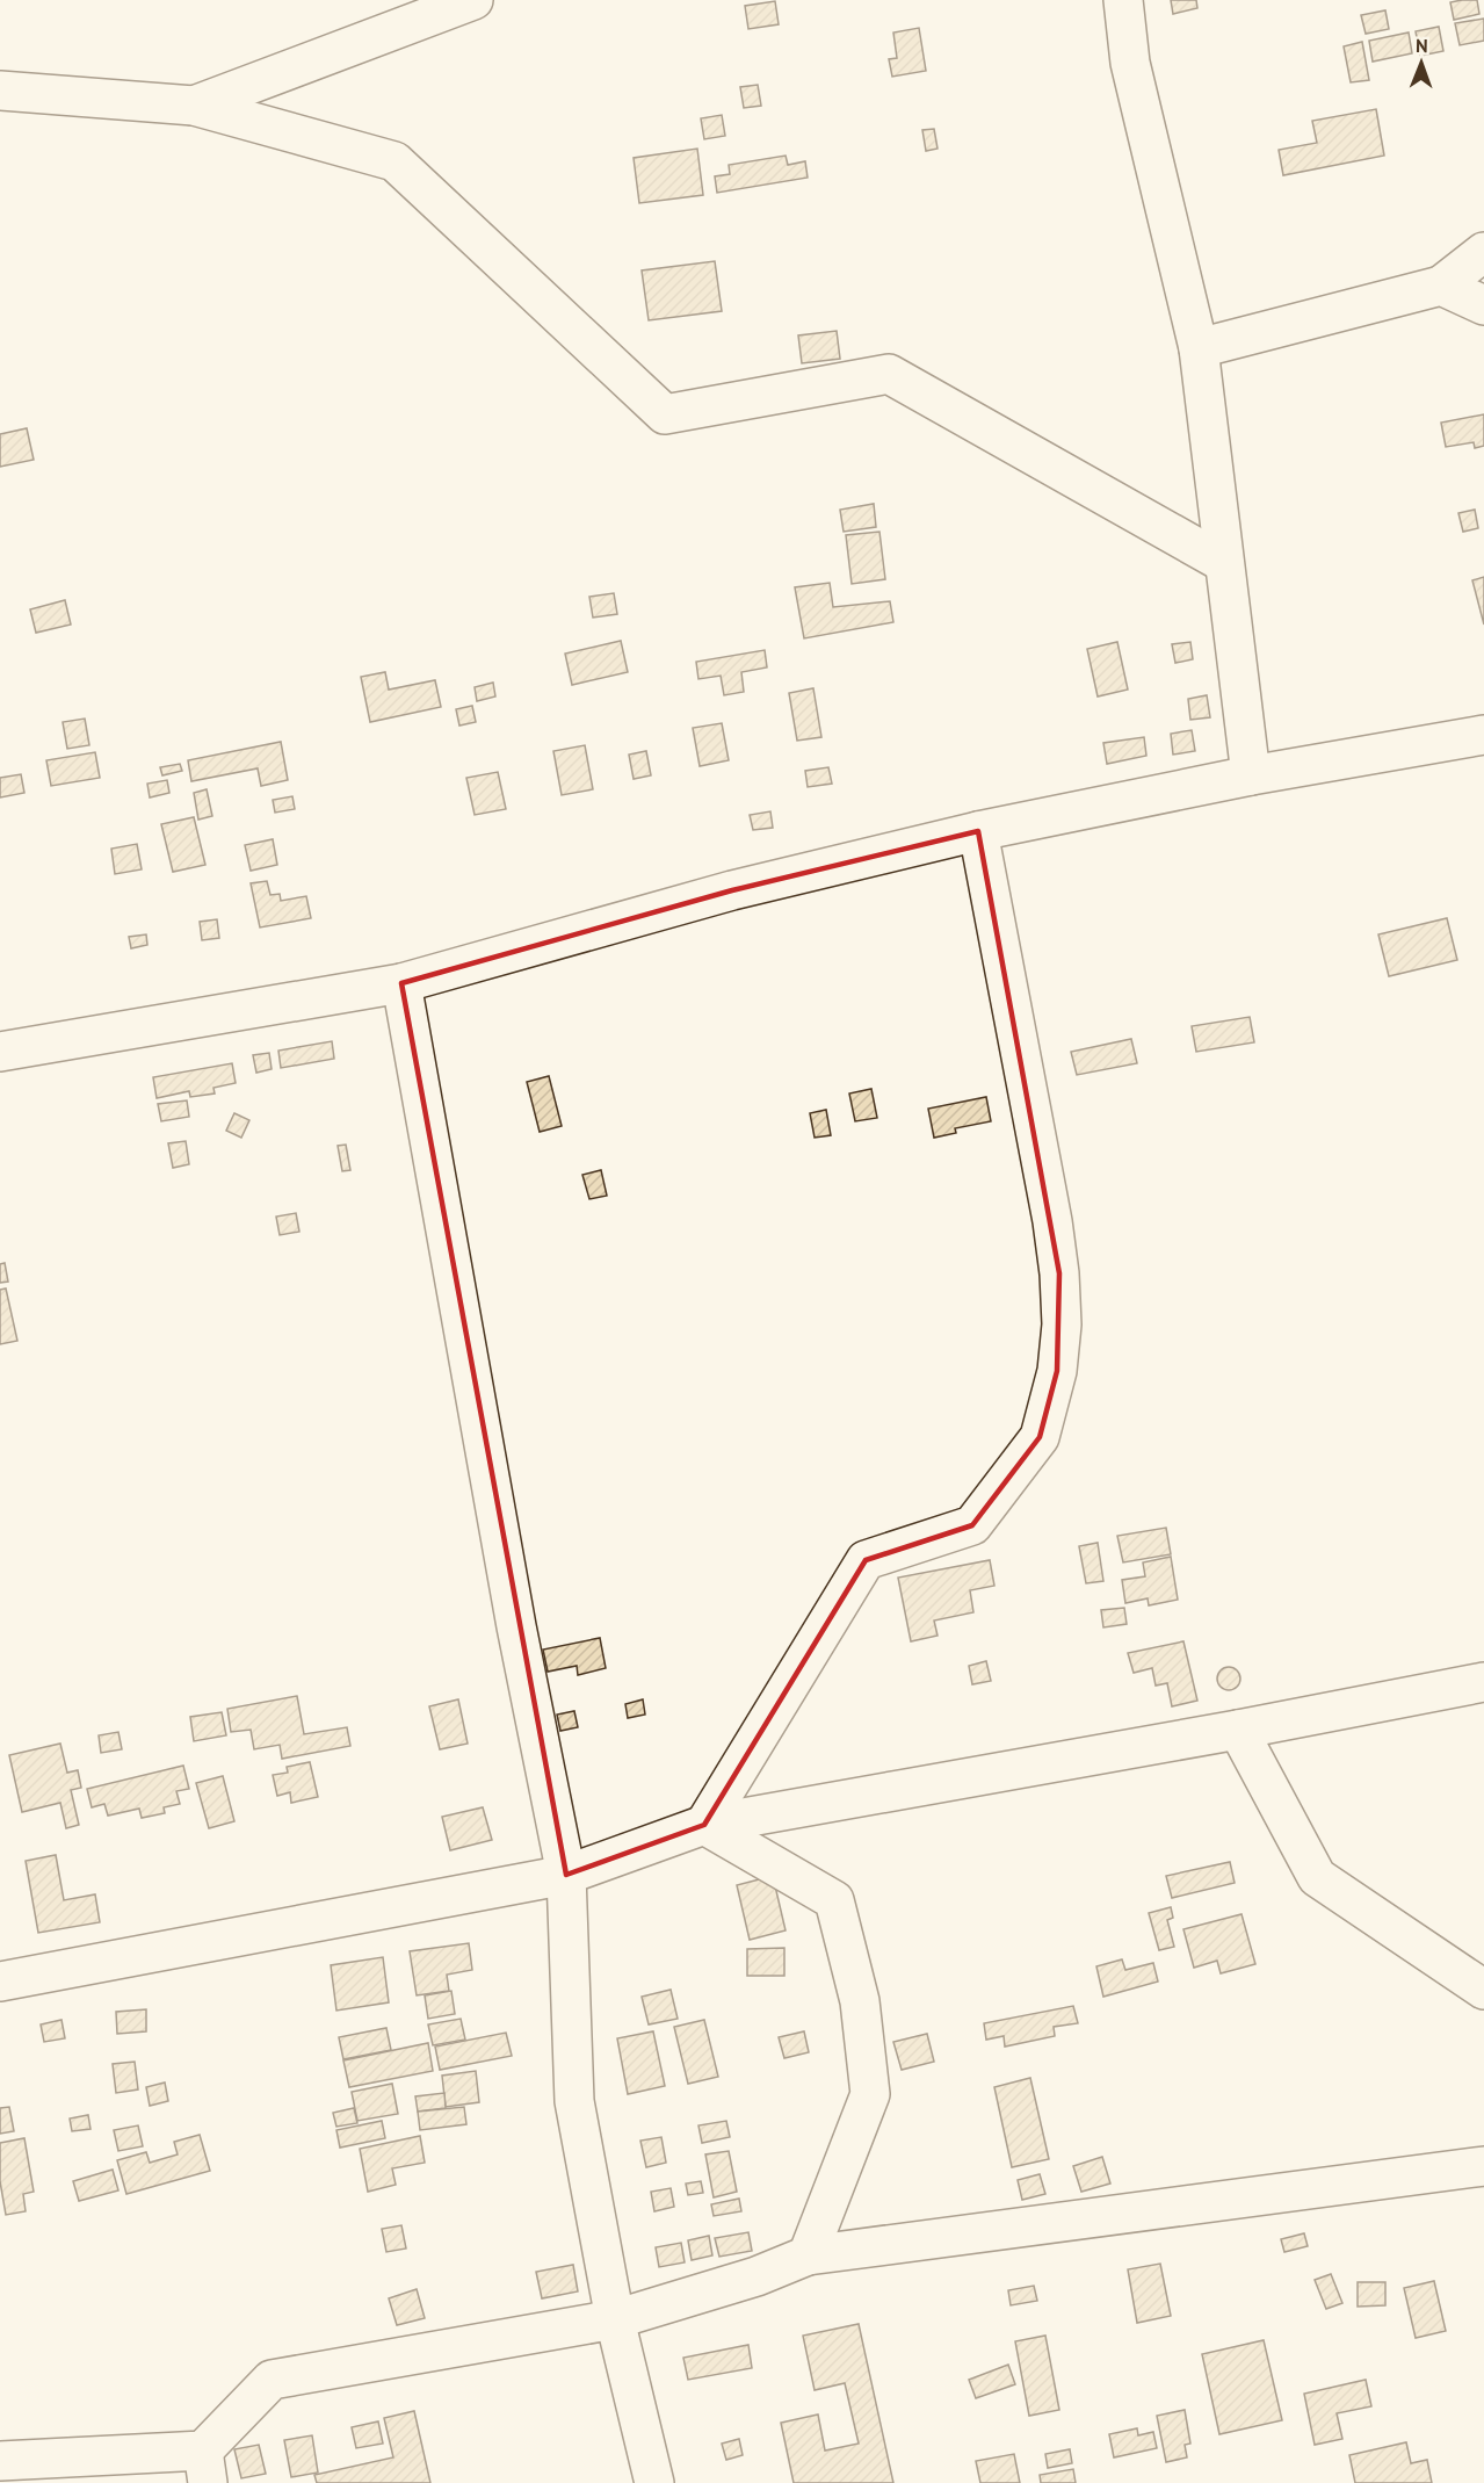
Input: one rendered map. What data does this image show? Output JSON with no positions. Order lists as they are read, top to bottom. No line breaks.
{"north":"top"}
